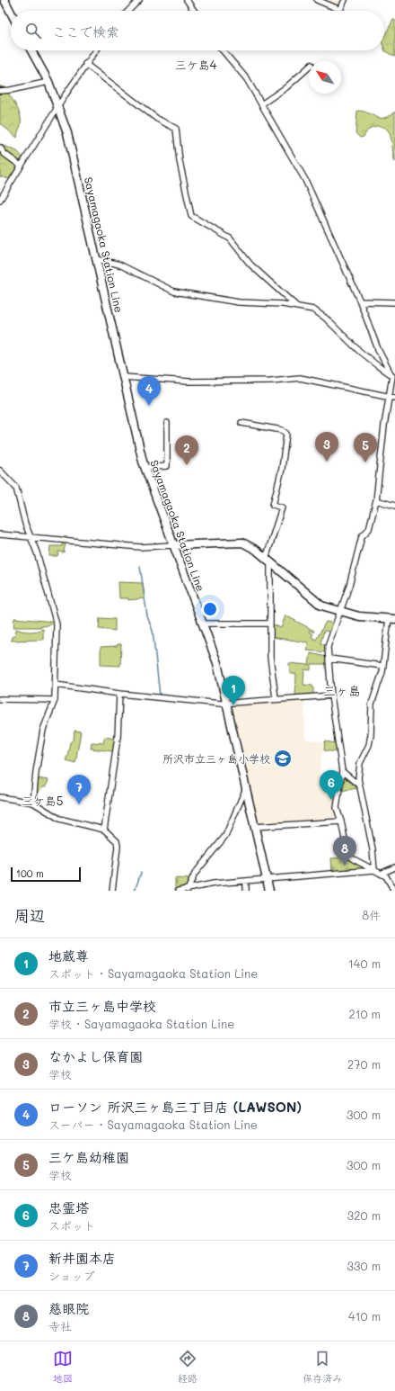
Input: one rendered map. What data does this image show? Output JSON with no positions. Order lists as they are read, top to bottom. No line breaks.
{"streets":{"main road":["Sayamagaoka Station Line"]},"districts":["三ケ島4","三ヶ島","三ケ島5"],"places":{"school or university":["所沢市立三ヶ島小学校"]},"scale_bar":"100 m","north":"top left","page":{"search":"ここで検索","pins":["4","3","5","2","1","6","7","8"],"scale":"100 m","heading":["周辺","8件"],"list":[{"mark":"1","name":"地蔵尊","note":"スポット · Sayamagaoka Station Line","value":"140 m"},{"mark":"2","name":"市立三ヶ島中学校","note":"学校 · Sayamagaoka Station Line","value":"210 m"},{"mark":"3","name":"なかよし保育園","note":"学校","value":"270 m"},{"mark":"4","name":"ローソン 所沢三ヶ島三丁目店 (LAWSON)","note":"スーパー · Sayamagaoka Station Line","value":"300 m"},{"mark":"5","name":"三ケ島幼稚園","note":"学校","value":"300 m"},{"mark":"6","name":"忠霊塔","note":"スポット","value":"320 m"},{"mark":"7","name":"新井園本店","note":"ショップ","value":"330 m"},{"mark":"8","name":"慈眼院","note":"寺社","value":"410 m"}],"nav":["地図","経路","保存済み"]}}
